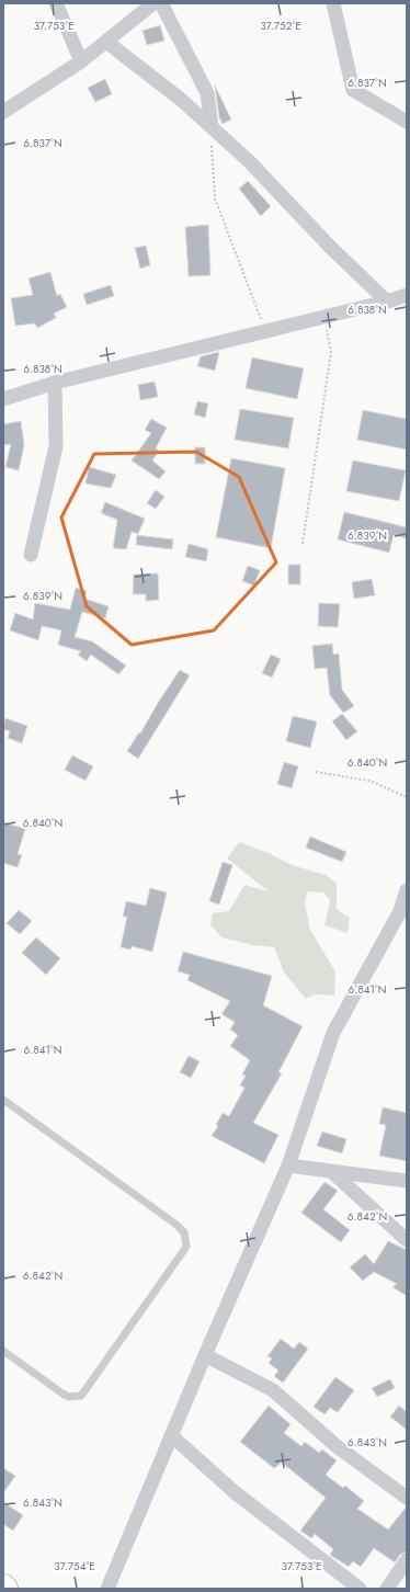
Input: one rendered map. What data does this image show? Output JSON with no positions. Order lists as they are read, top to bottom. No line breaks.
{"coordinates":["37.753°E","37.752°E","6.837°N","6.838°N","6.839°N","6.840°N","6.841°N","6.842°N","6.843°N","37.754°E"]}
